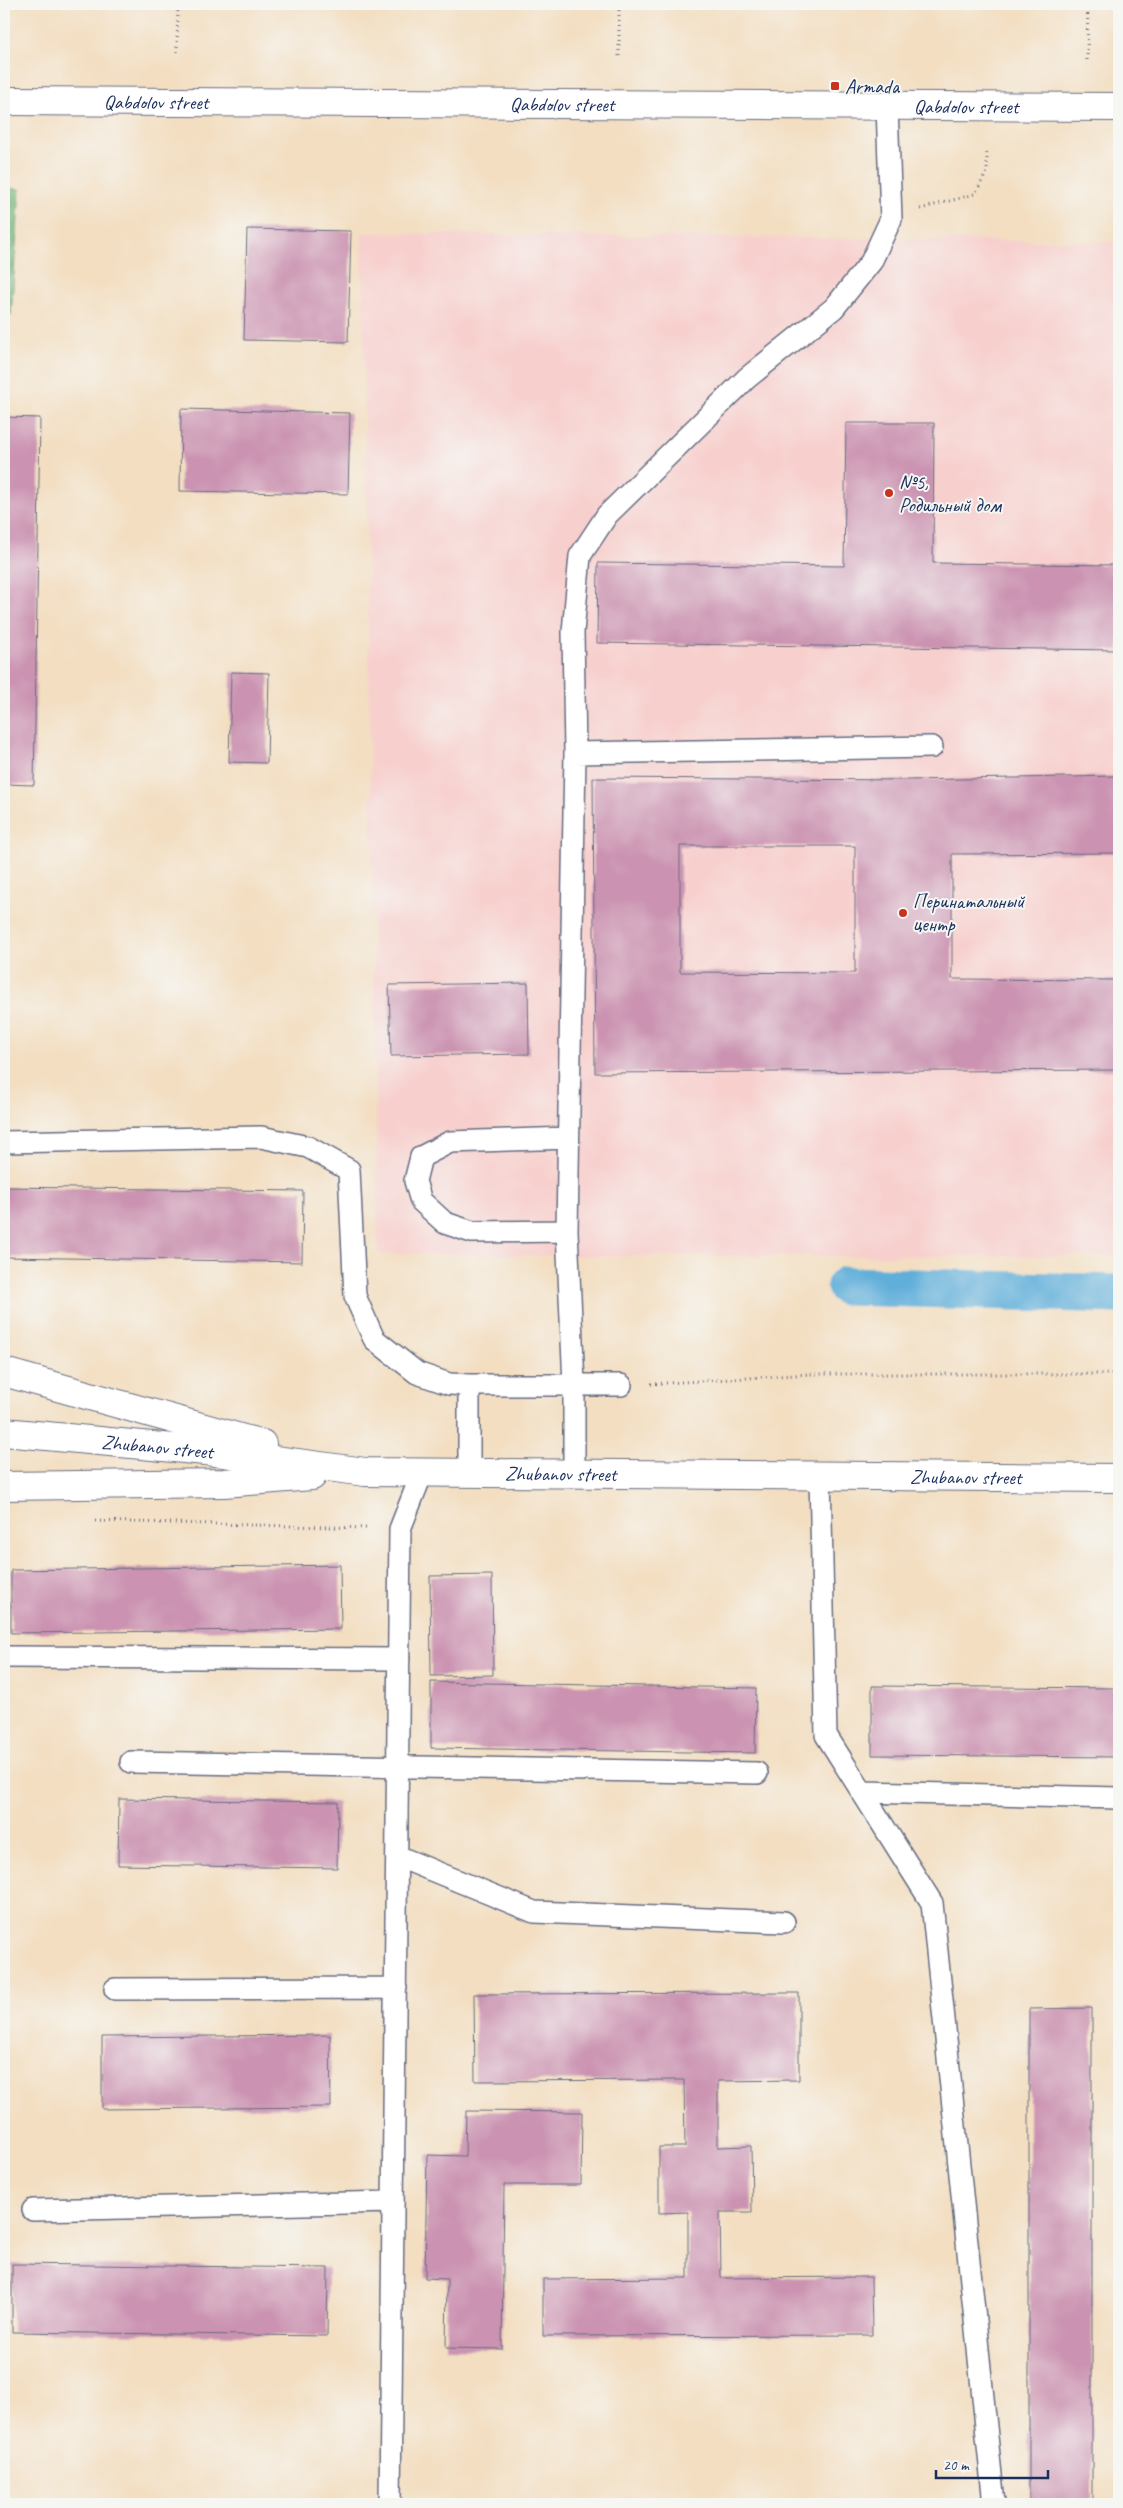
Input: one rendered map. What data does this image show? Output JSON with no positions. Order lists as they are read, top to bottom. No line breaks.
{"streets":{"main road":["Qabdolov street","Zhubanov street"]},"places":{"transit":["Armada"],"other":["№5, Родильный дом","Перинатальный центр"]},"scale_bar":"20 m"}
